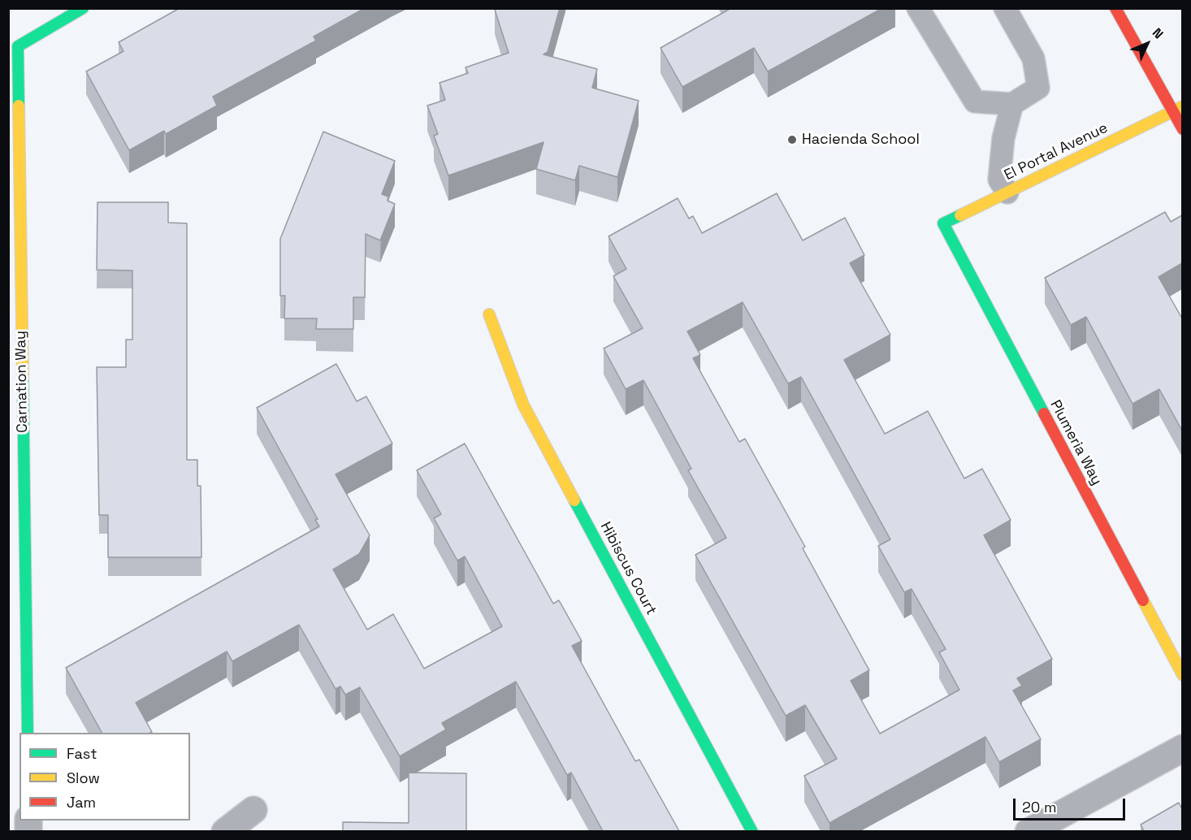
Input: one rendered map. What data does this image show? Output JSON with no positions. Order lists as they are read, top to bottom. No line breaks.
{"streets":{"street":["El Portal Avenue","Carnation Way","Plumeria Way","Hibiscus Court"]},"crossings":[["El Portal Avenue","Plumeria Way"]],"places":["Hacienda School"],"legend":["Fast","Slow","Jam"],"scale_bar":"20 m","north":"top right"}
